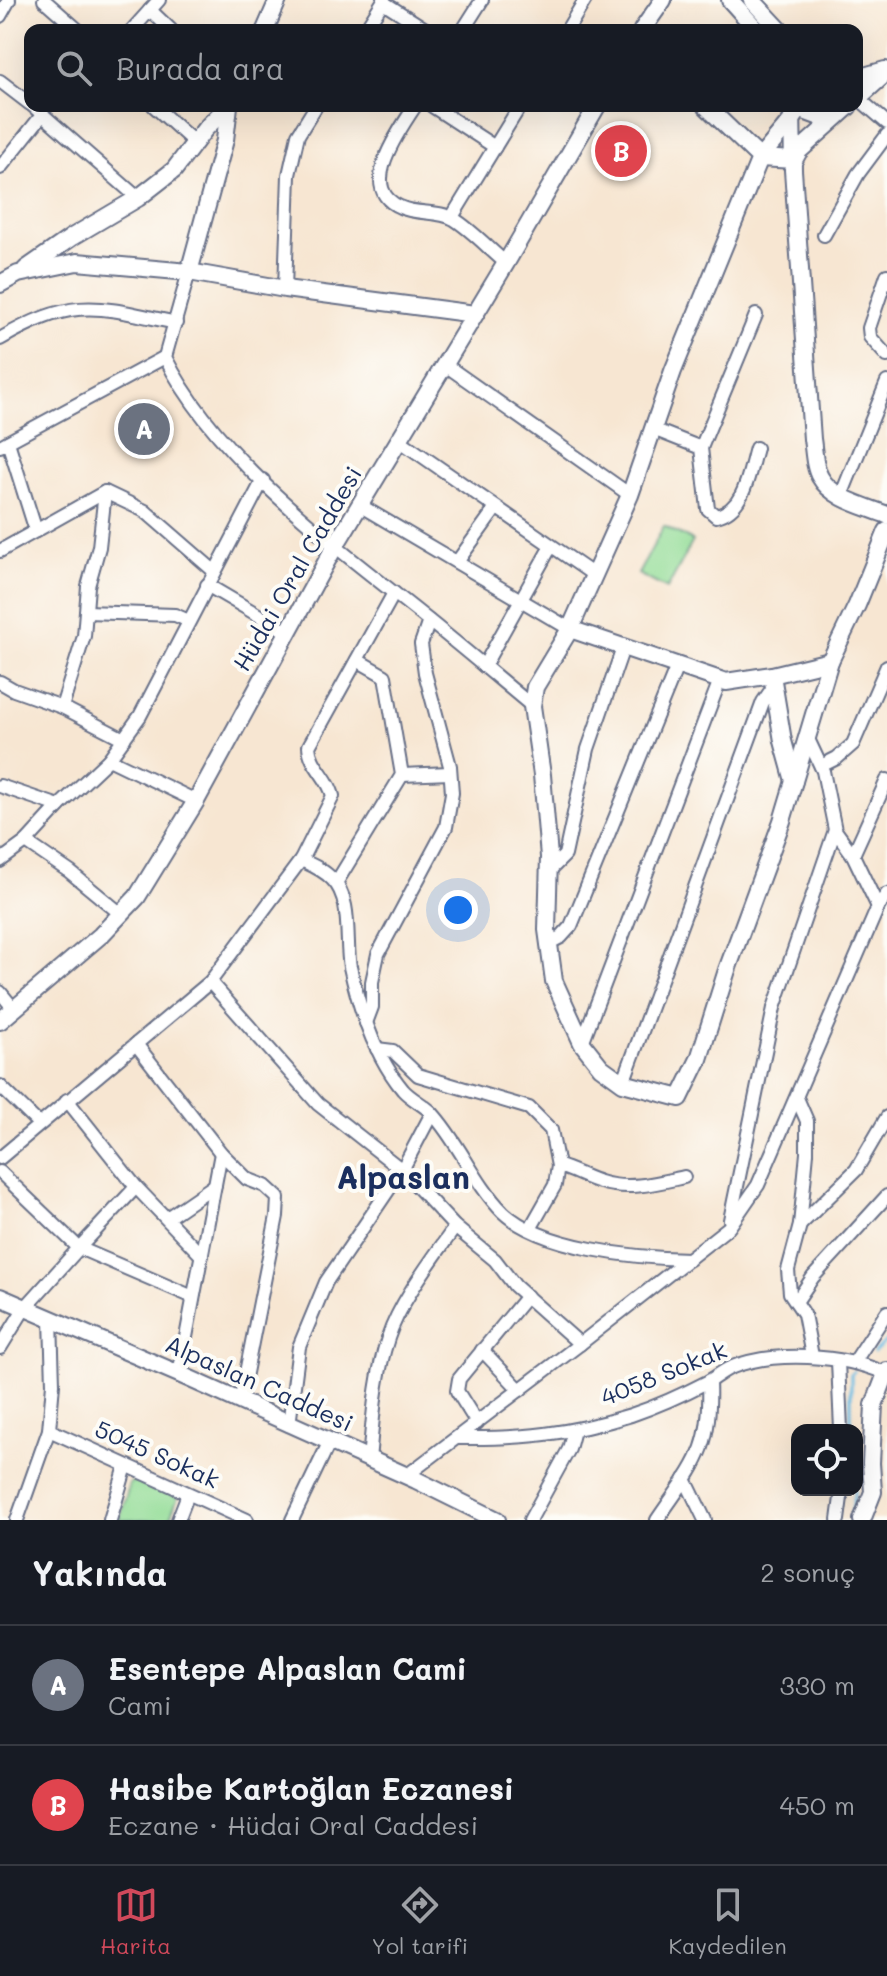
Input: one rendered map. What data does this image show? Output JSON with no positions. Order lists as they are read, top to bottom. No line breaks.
{"streets":{"street":["Hüdai Oral Caddesi","4058 Sokak","Alpaslan Caddesi","5045 Sokak"]},"districts":["Alpaslan"],"page":{"search":"Burada ara","pins":["B","A"],"heading":["Yakında","2 sonuç"],"list":[{"mark":"A","name":"Esentepe Alpaslan Cami","note":"Cami","value":"330 m"},{"mark":"B","name":"Hasibe Kartoğlan Eczanesi","note":"Eczane · Hüdai Oral Caddesi","value":"450 m"}],"nav":["Harita","Yol tarifi","Kaydedilen"]}}
